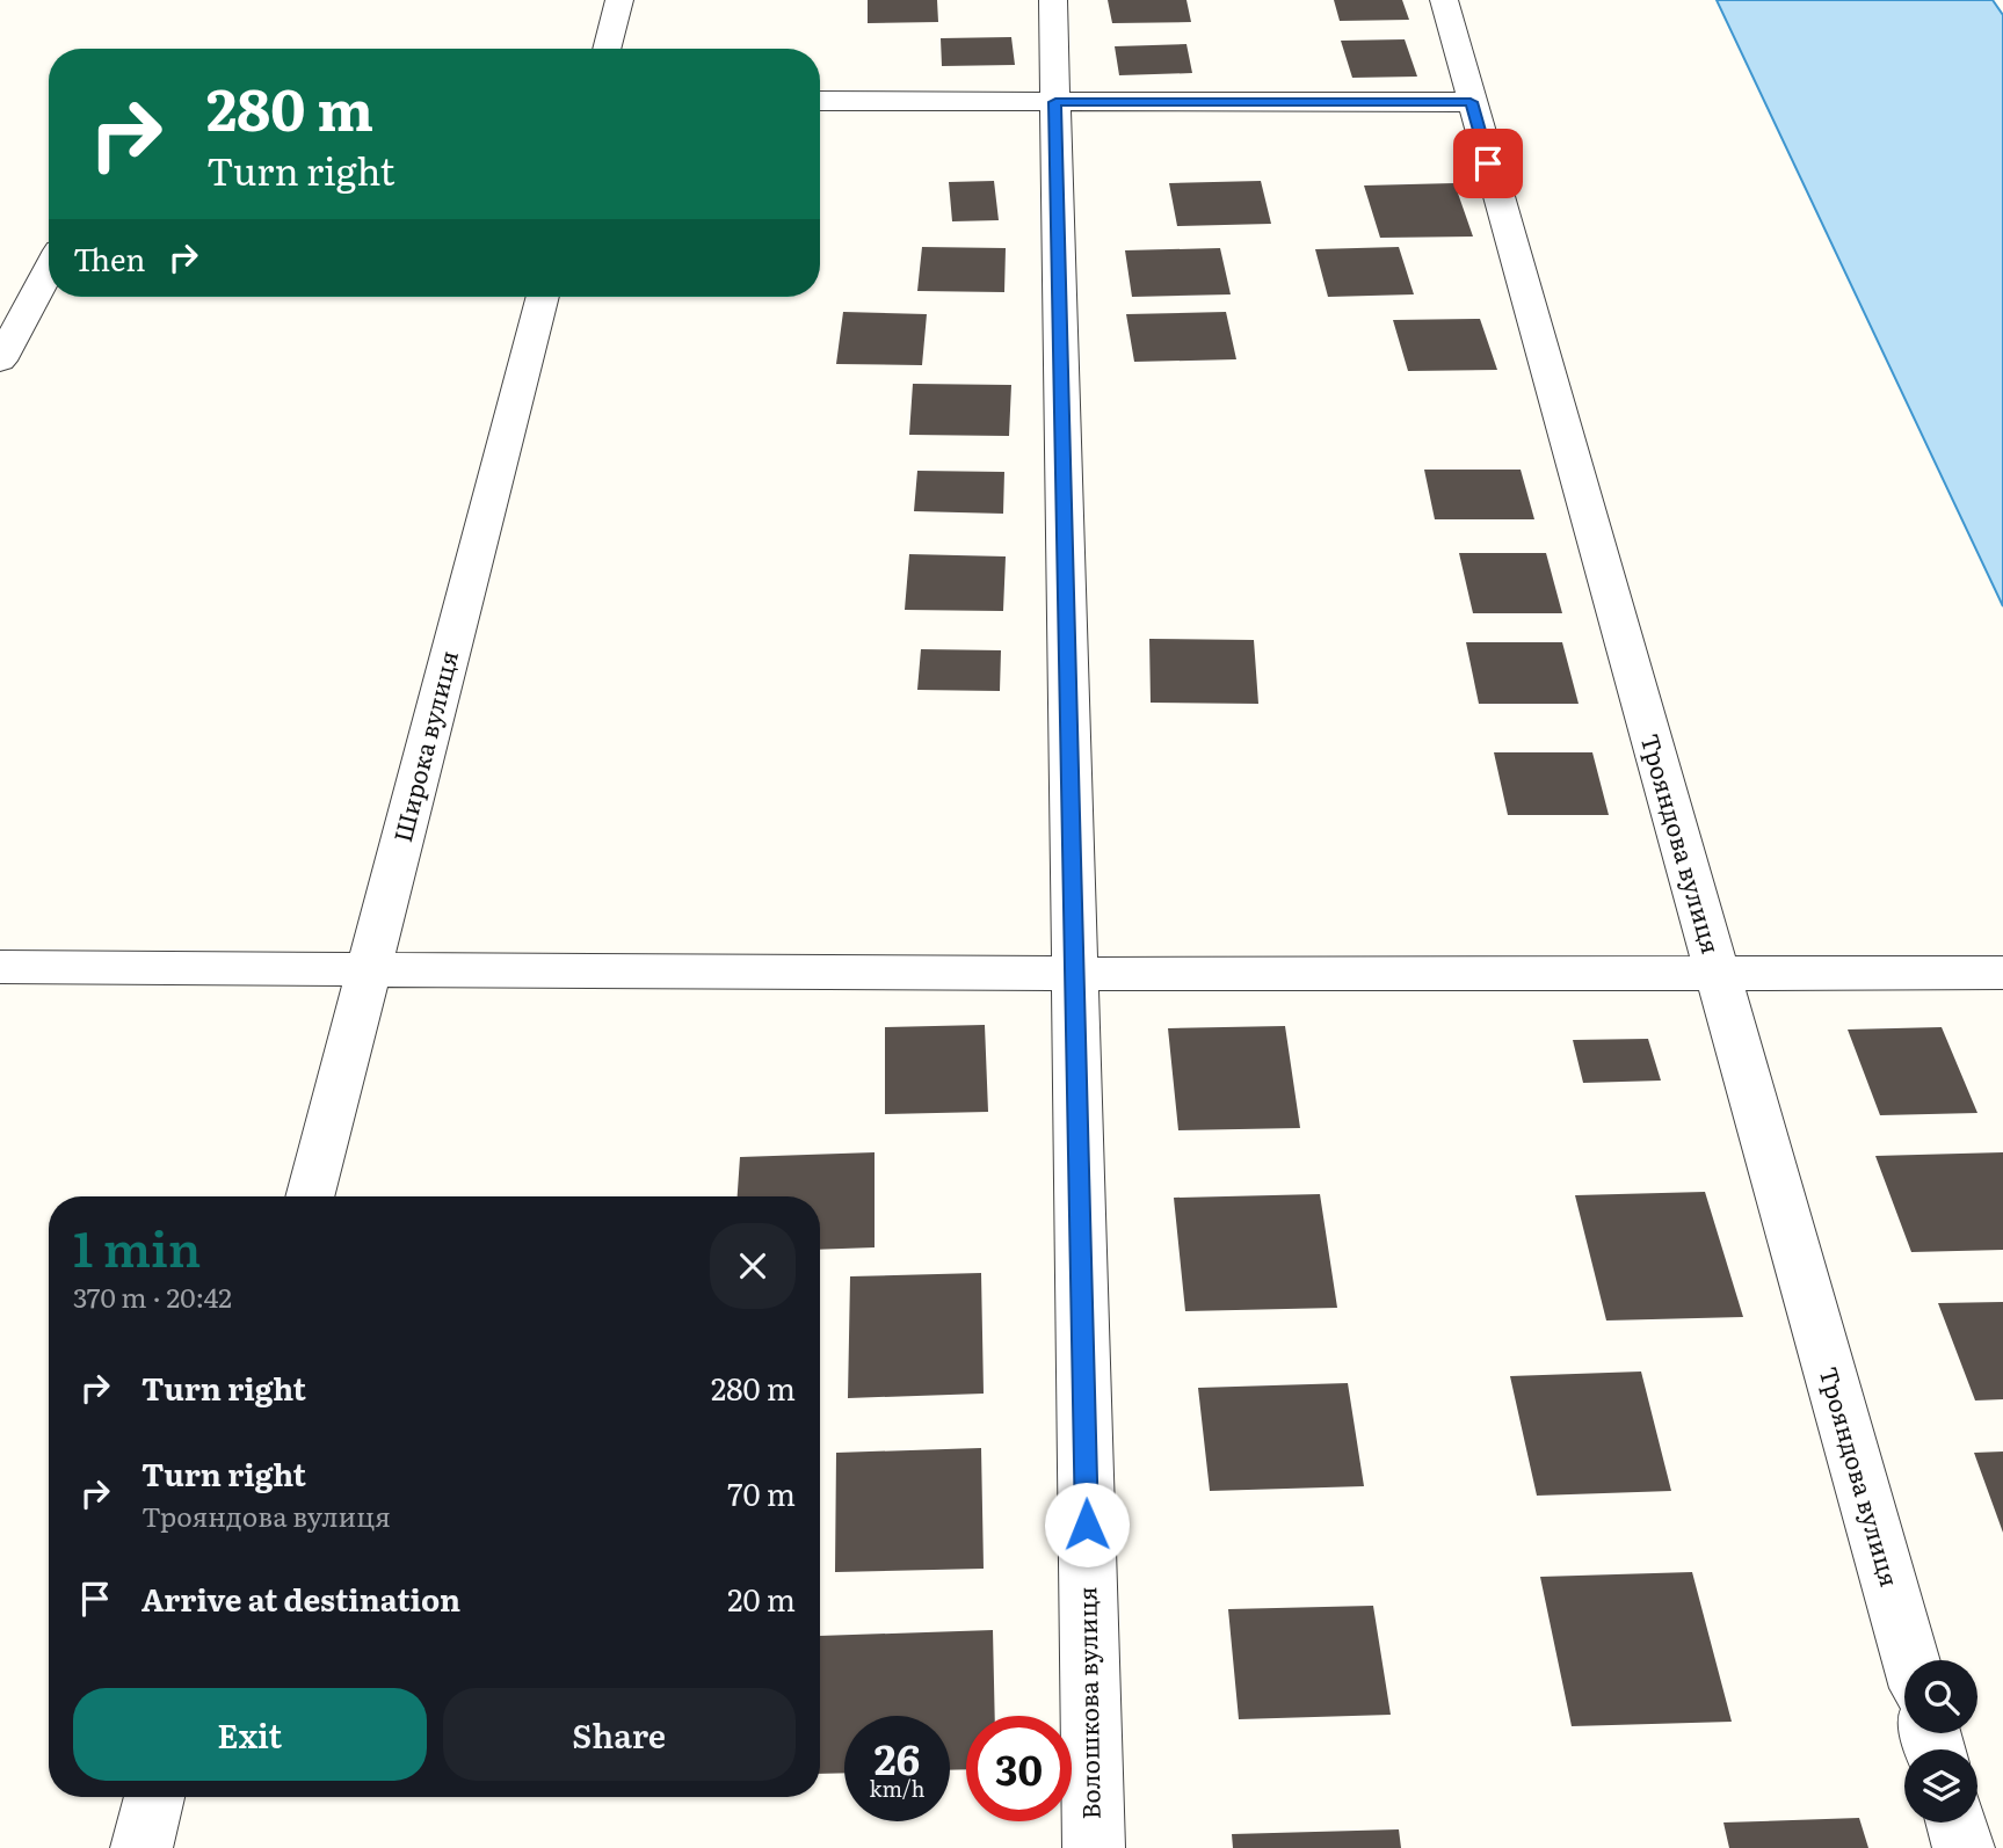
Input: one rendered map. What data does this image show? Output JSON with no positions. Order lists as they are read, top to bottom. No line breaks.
{"streets":{"street":["Широка вулиця","Трояндова вулиця","Волошкова вулиця"]},"page":{"turn":["280 m","Turn right"],"then":"Then","heading":["1 min","370 m · 20:42"],"list":[{"name":"Turn right","value":"280 m"},{"name":"Turn right","note":"Трояндова вулиця","value":"70 m"},{"name":"Arrive at destination","value":"20 m"}],"buttons":["Exit","Share"],"speed":"26 km/h","limit":"30"}}
